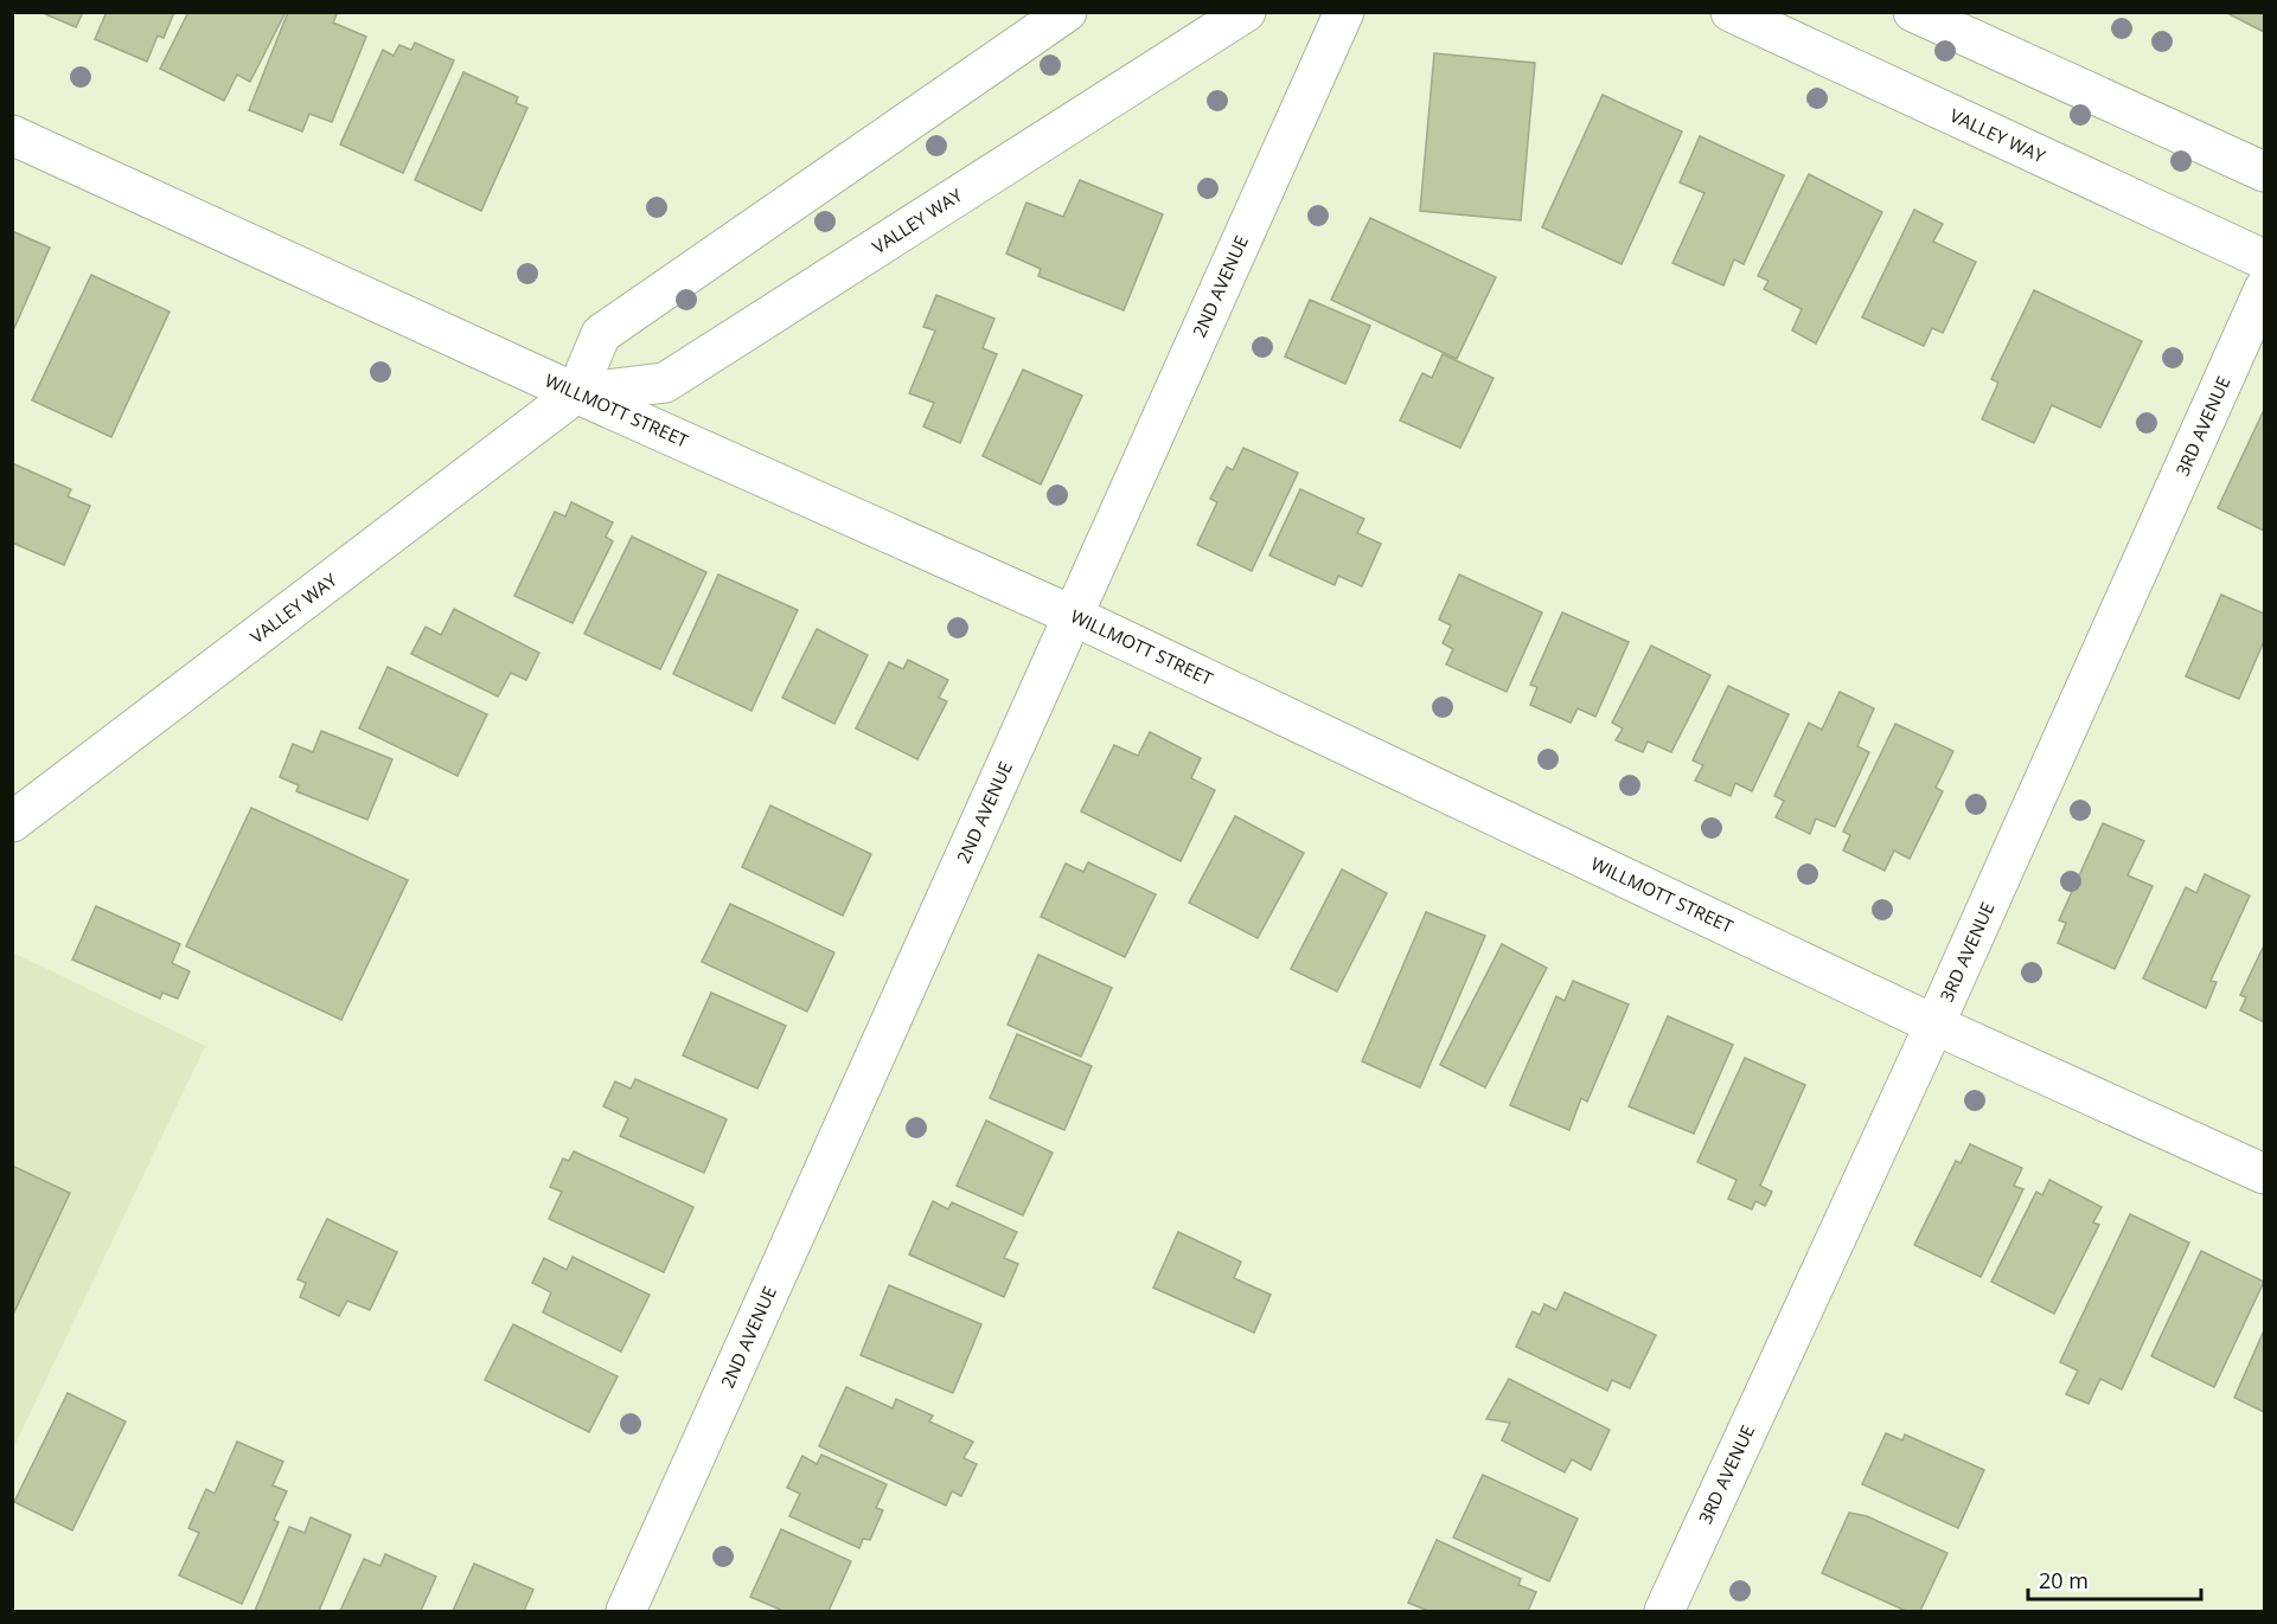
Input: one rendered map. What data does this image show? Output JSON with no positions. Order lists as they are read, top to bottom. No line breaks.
{"streets":{"street":["VALLEY WAY","2ND AVENUE","WILLMOTT STREET","3RD AVENUE"]},"crossings":[["VALLEY WAY","WILLMOTT STREET"],["2ND AVENUE","WILLMOTT STREET"],["WILLMOTT STREET","3RD AVENUE"]],"scale_bar":"20 m"}
